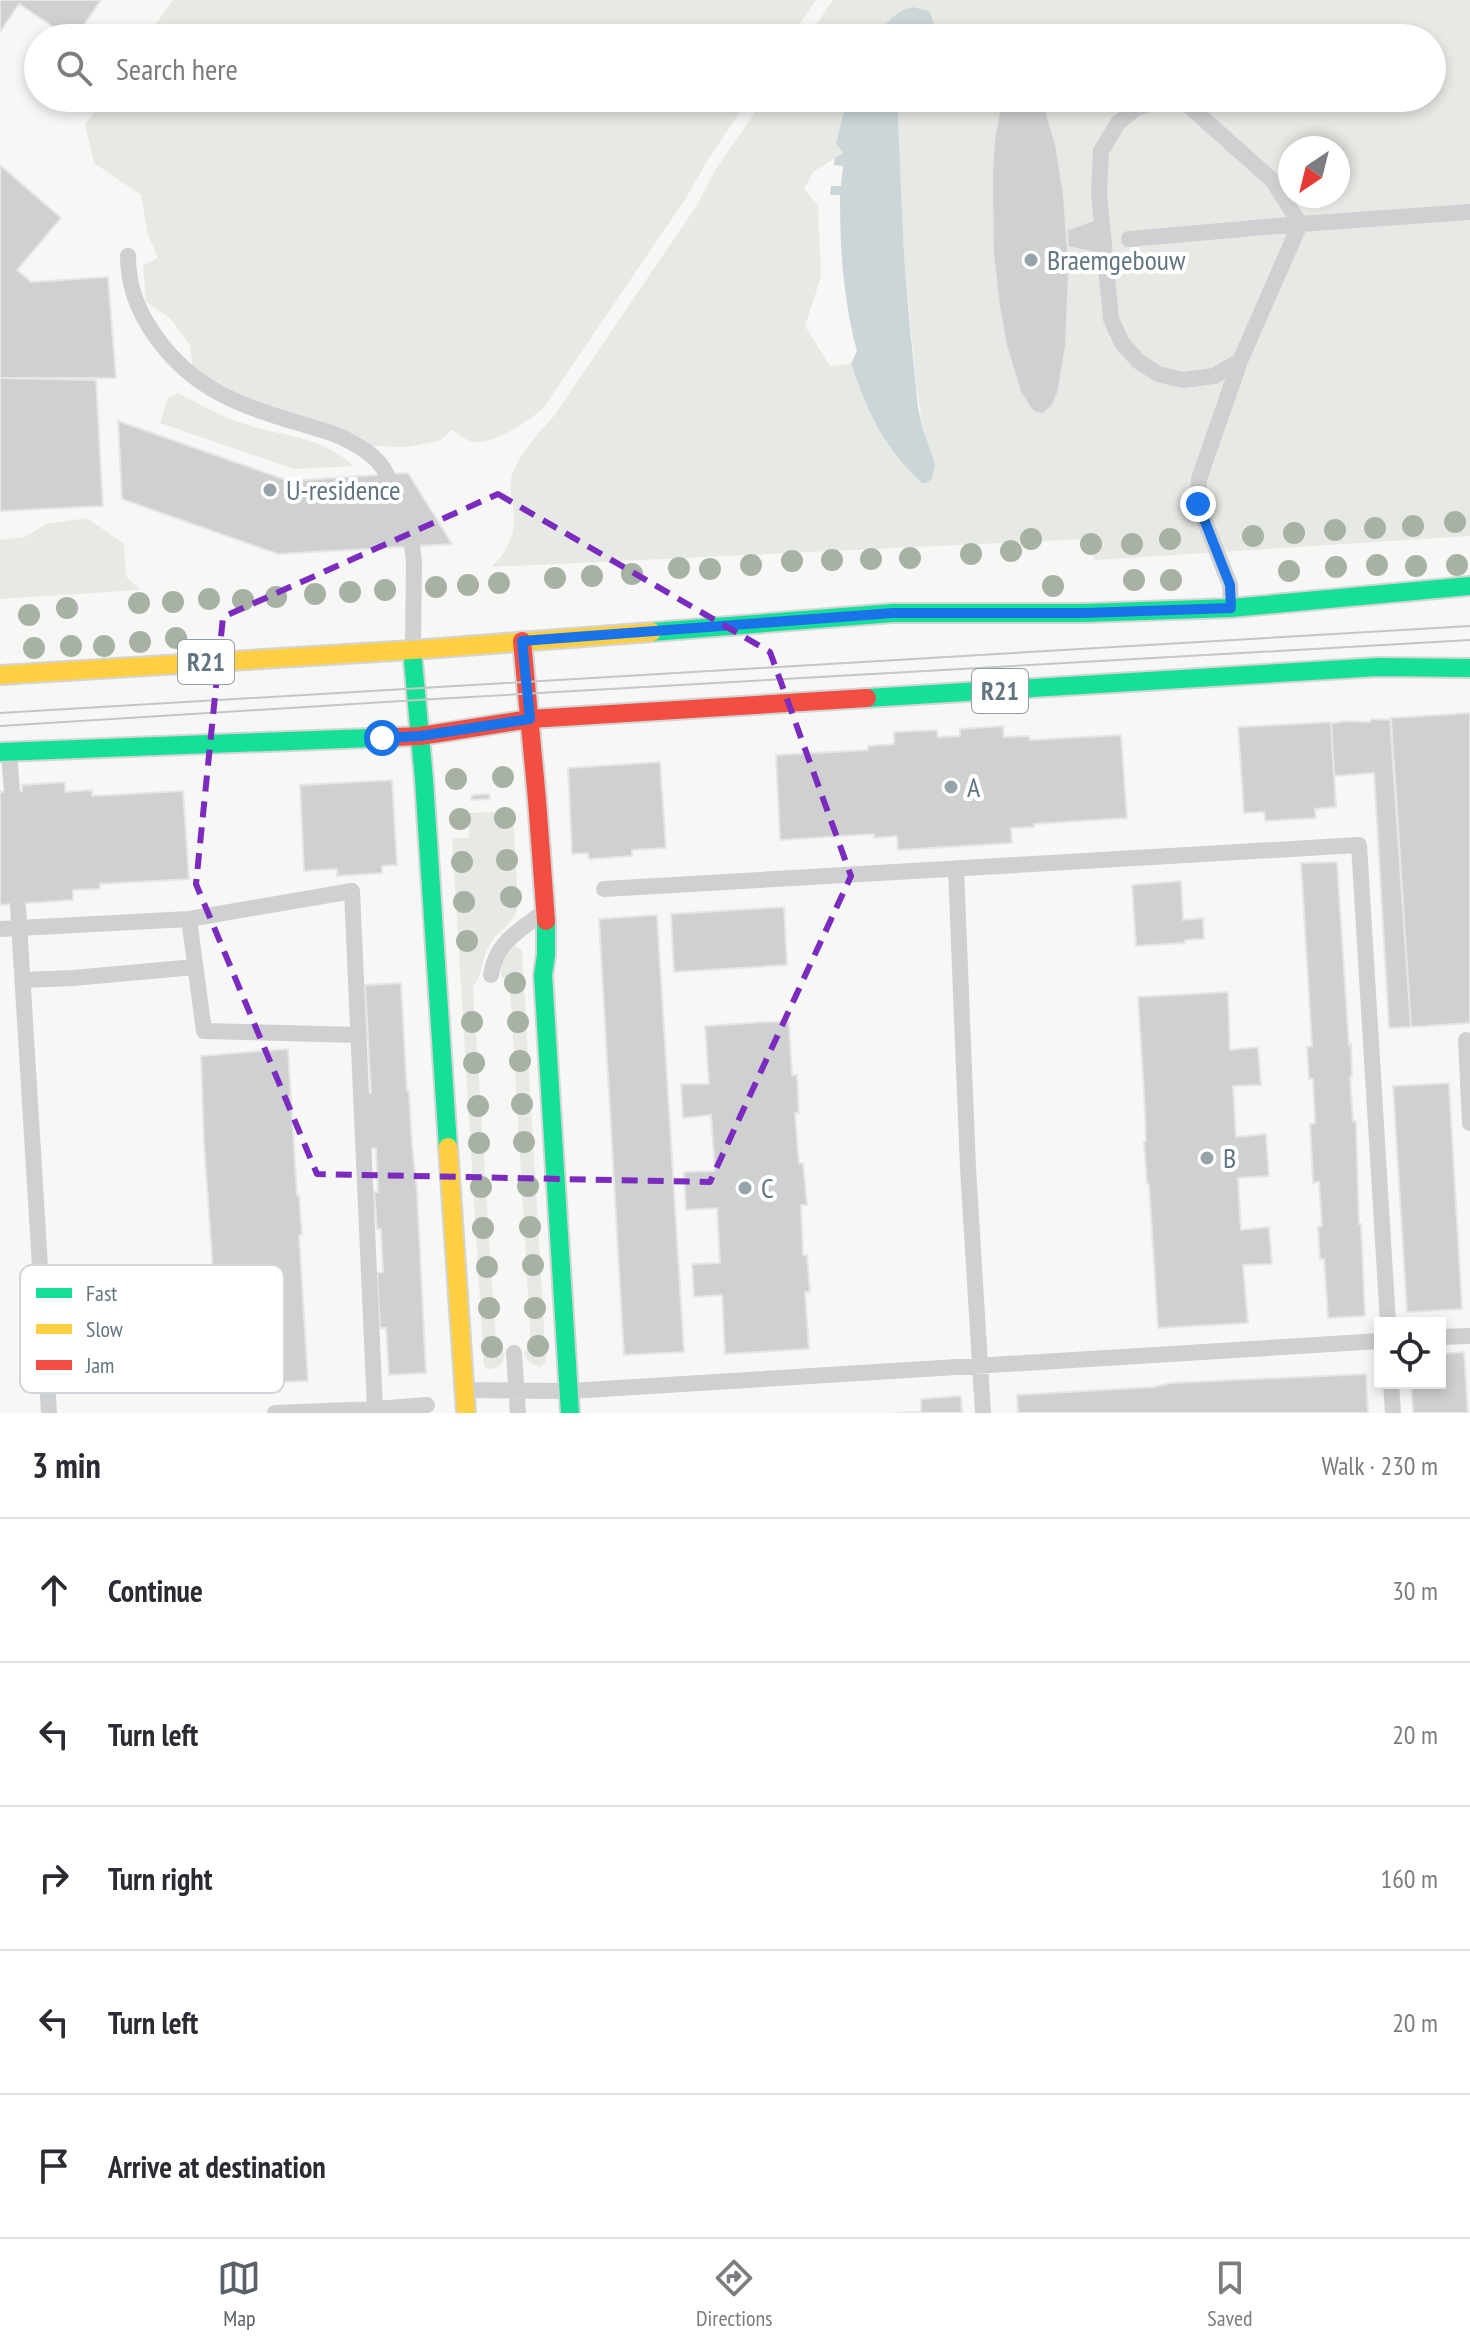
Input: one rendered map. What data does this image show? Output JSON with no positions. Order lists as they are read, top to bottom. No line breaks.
{"streets":{"main road":["R21"]},"places":["Braemgebouw","U-residence","A","B","C"],"legend":["Fast","Slow","Jam"],"north":"bottom left","page":{"search":"Search here","heading":["3 min","Walk · 230 m"],"list":[["Continue","30 m"],["Turn left","20 m"],["Turn right","160 m"],["Turn left","20 m"],"Arrive at destination"],"nav":["Map","Directions","Saved"]}}
